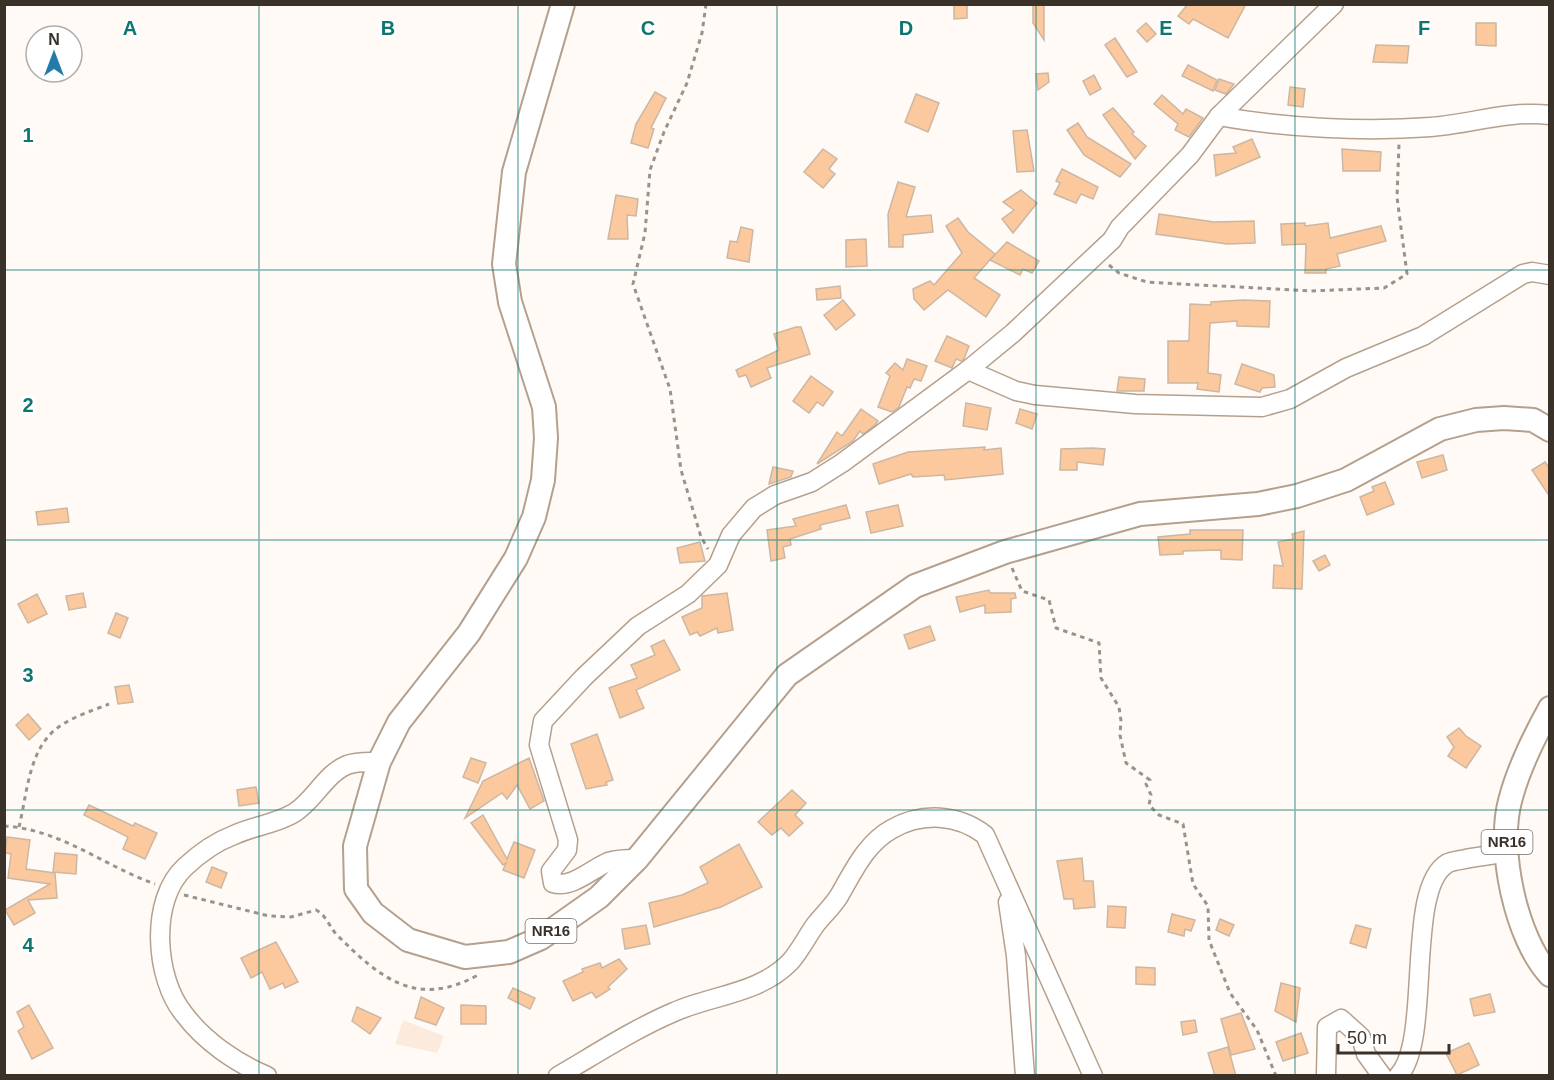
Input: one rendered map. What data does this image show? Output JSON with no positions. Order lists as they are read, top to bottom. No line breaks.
{"streets":{"main road":["NR16"]},"scale_bar":"50 m","north":"top","grid":{"columns":["A","B","C","D","E","F"],"rows":["1","2","3","4"]}}
